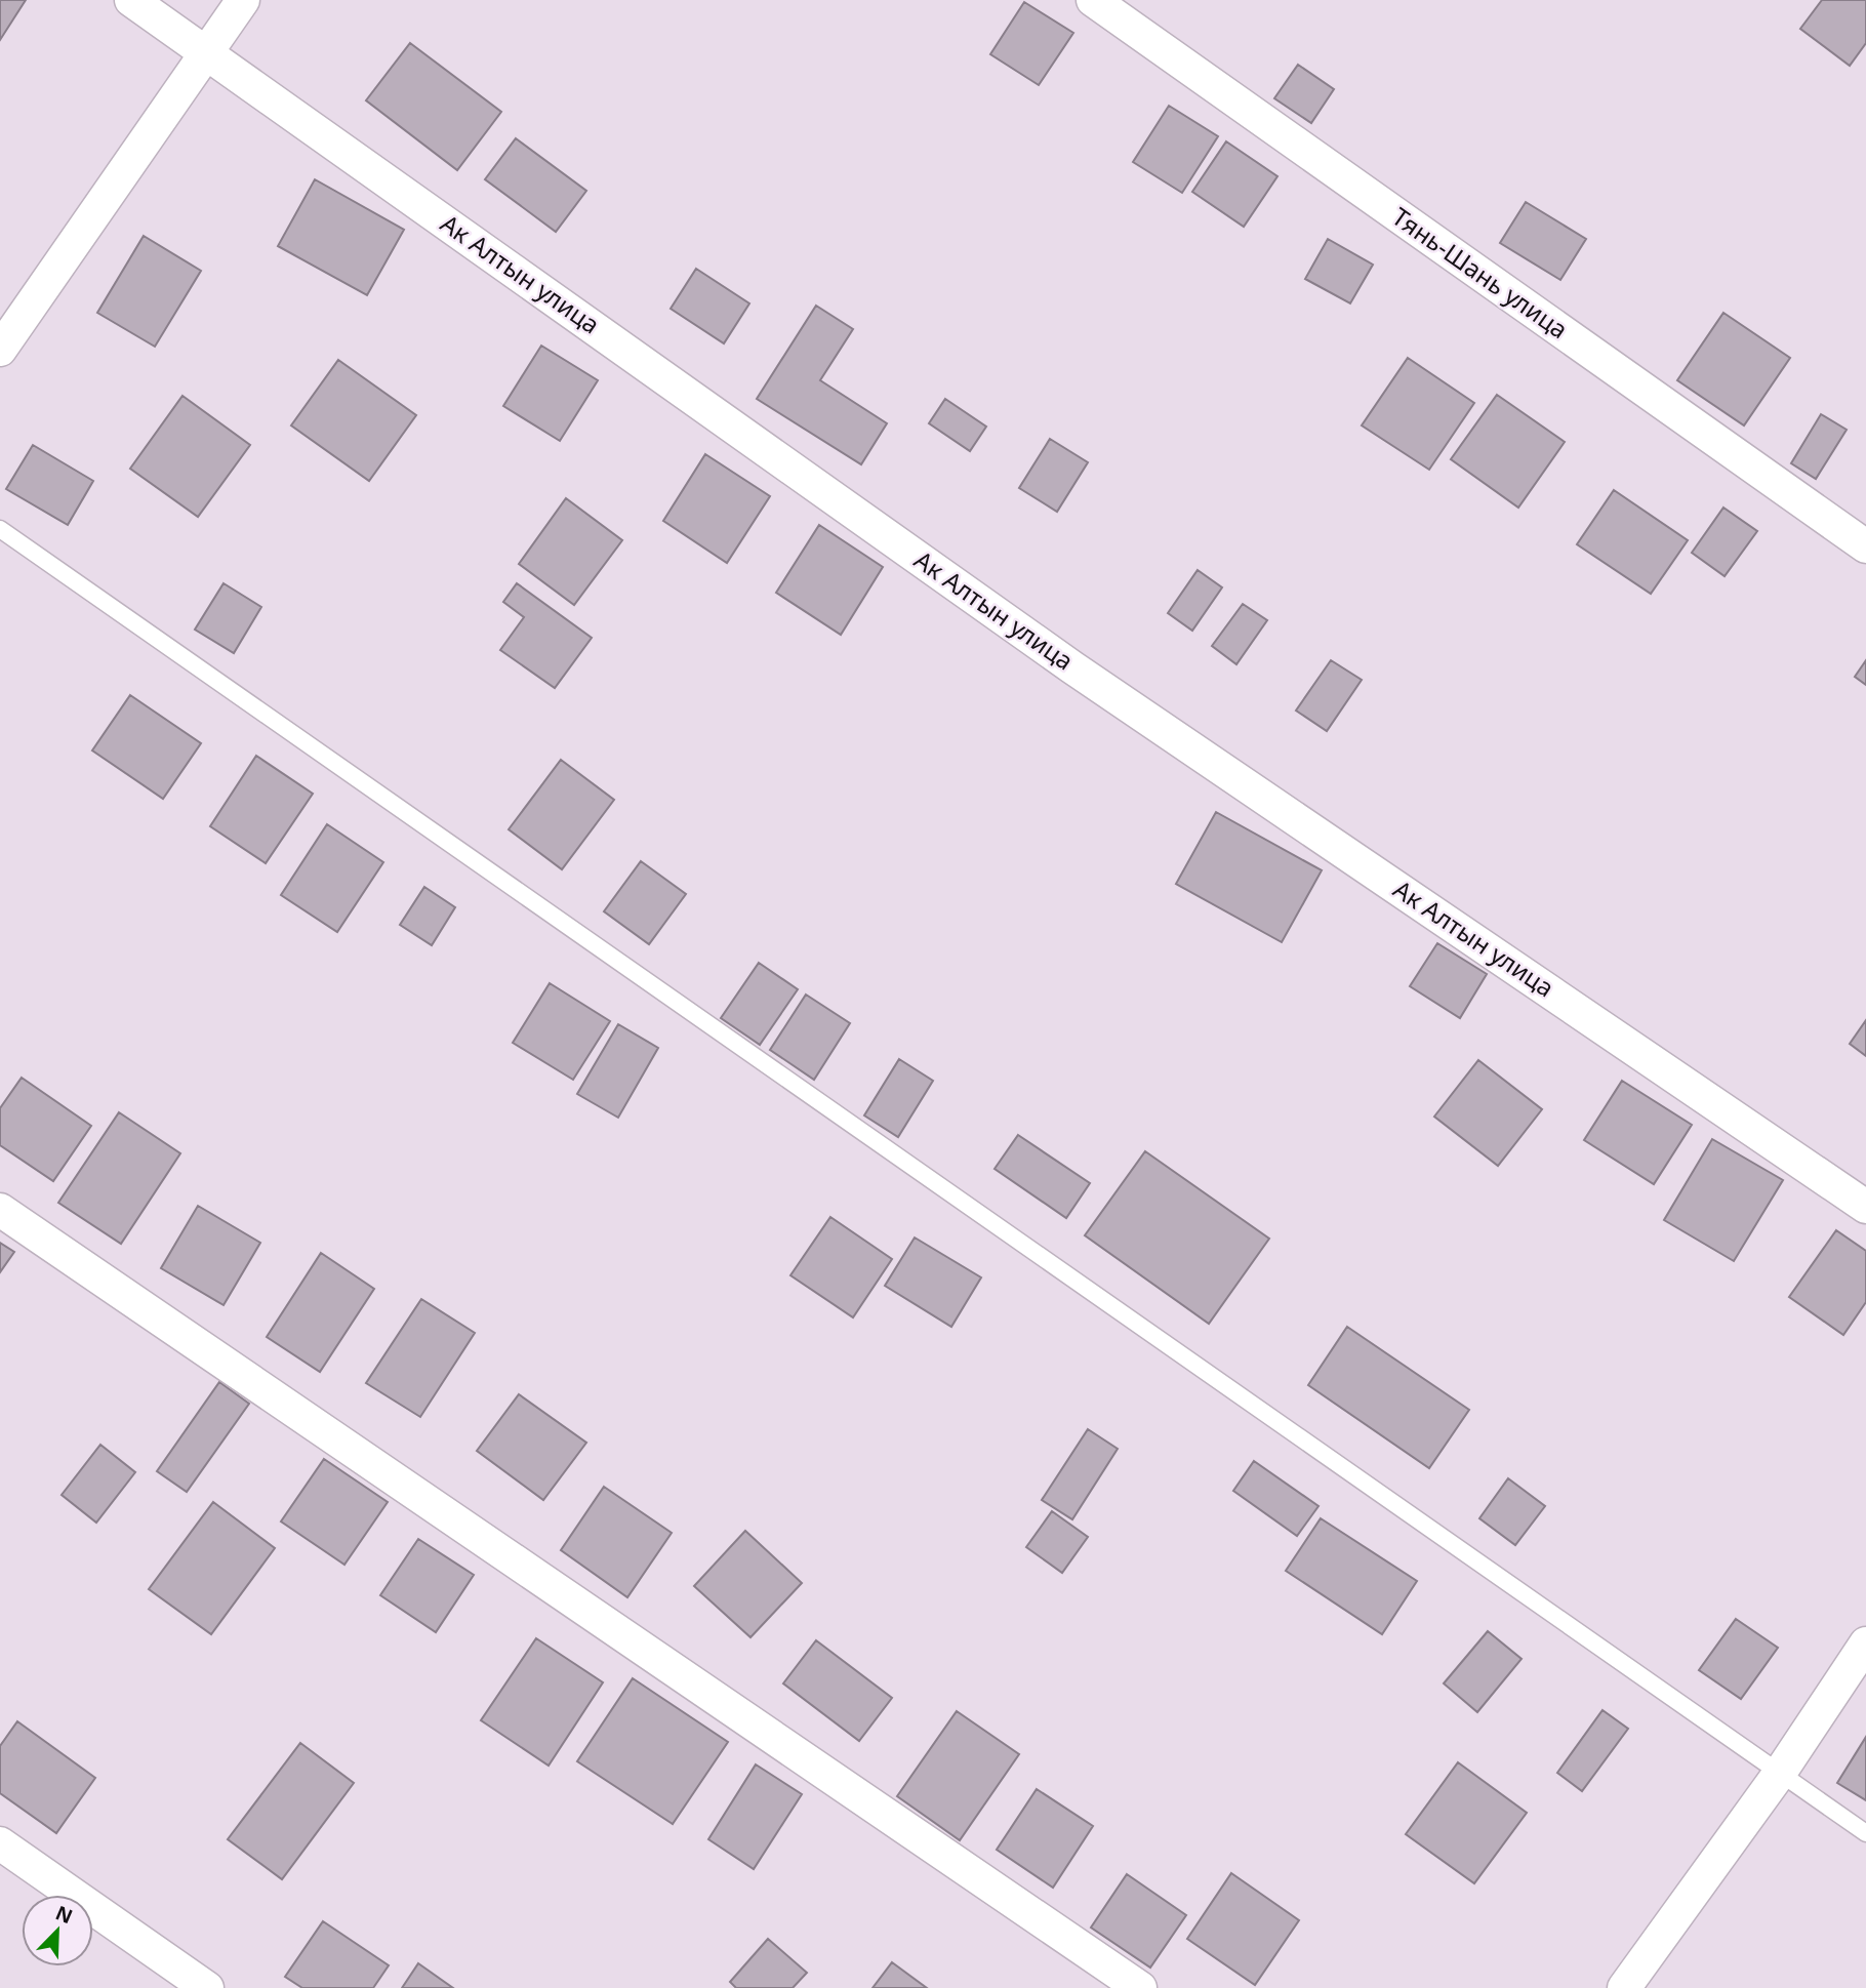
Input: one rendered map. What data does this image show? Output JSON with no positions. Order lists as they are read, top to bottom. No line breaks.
{"streets":{"street":["Тянь-Шань улица","Ак Алтын улица"]},"north":"top right"}
